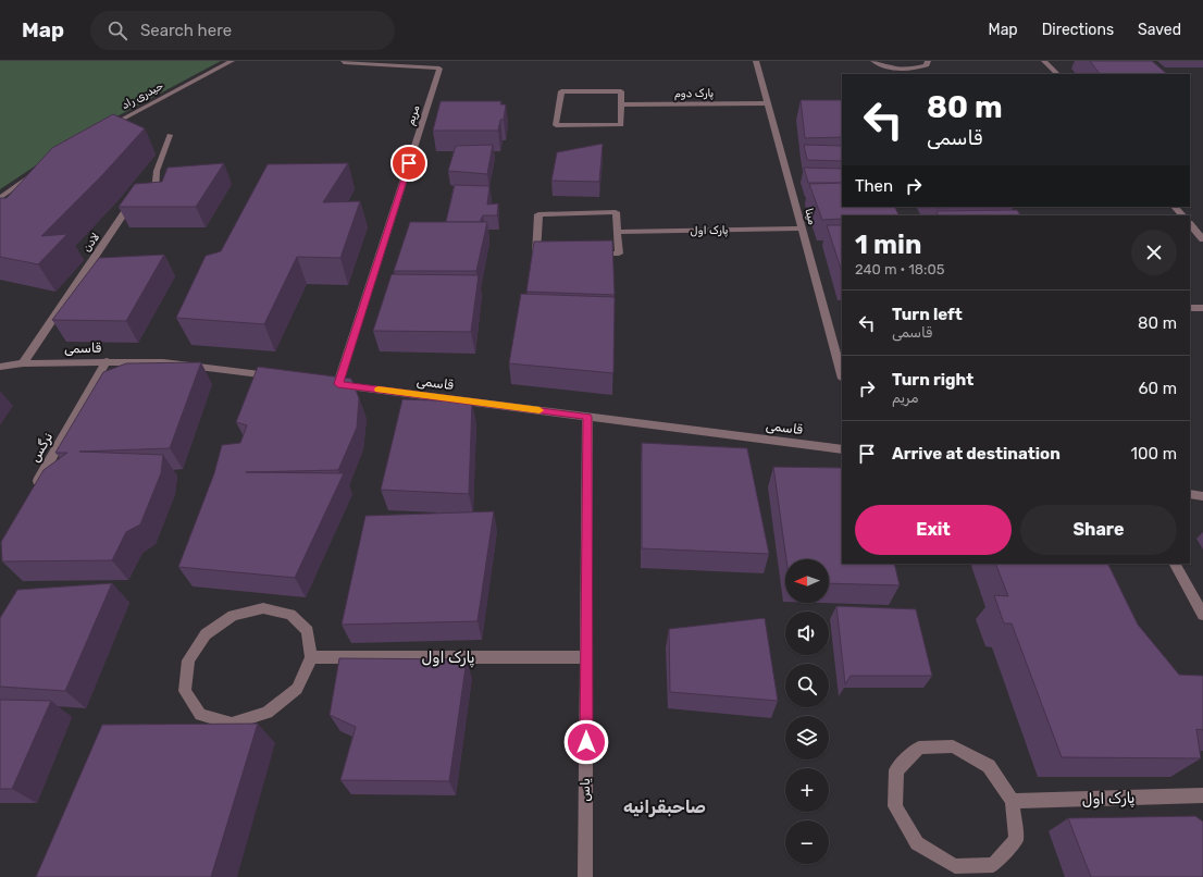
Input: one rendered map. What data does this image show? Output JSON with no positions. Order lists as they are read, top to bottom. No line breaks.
{"streets":{"street":["پارک دوم","حیدری راد","مریم","مینا","پارک اول","لادن","قاسمی","نرگس","یاس"]},"crossings":[["پارک دوم","مینا"],["مریم","قاسمی"],["مینا","پارک اول"],["پارک اول","یاس"],["لادن","قاسمی"],["قاسمی","نرگس"],["قاسمی","یاس"]],"districts":["صاحبقرانیه"],"north":"left","page":{"header":"Map","search":"Search here","nav":["Map","Directions","Saved"],"turn":["80 m","قاسمی"],"then":"Then","heading":["1 min","240 m · 18:05"],"list":[{"name":"Turn left","note":"قاسمی","value":"80 m"},{"name":"Turn right","note":"مریم","value":"60 m"},{"name":"Arrive at destination","value":"100 m"}],"buttons":["Exit","Share"],"map_buttons":["+","−"]}}
